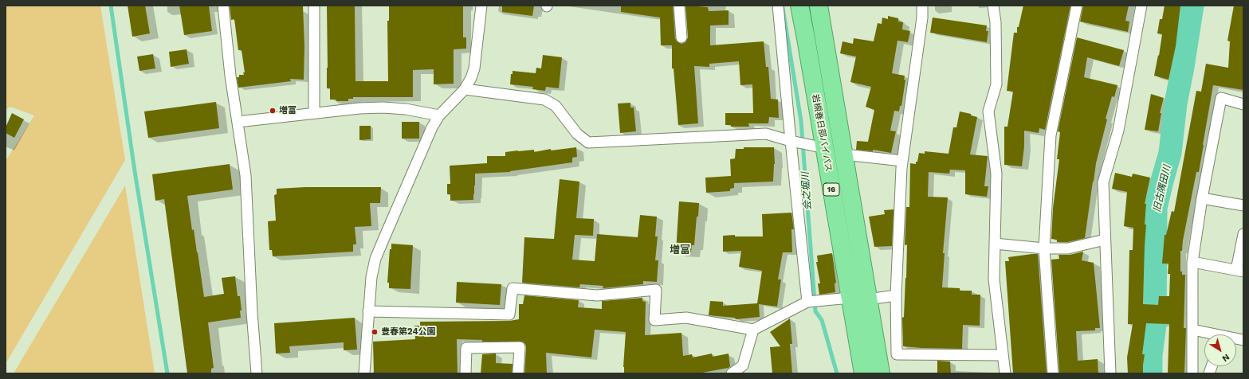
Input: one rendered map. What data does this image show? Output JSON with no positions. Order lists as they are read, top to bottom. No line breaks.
{"streets":{"highway":["岩槻春日部バイパス","16"]},"districts":["増富"],"water":["旧古隅田川","会之堀川"],"places":["増富","豊春第24公園"],"north":"bottom right"}
